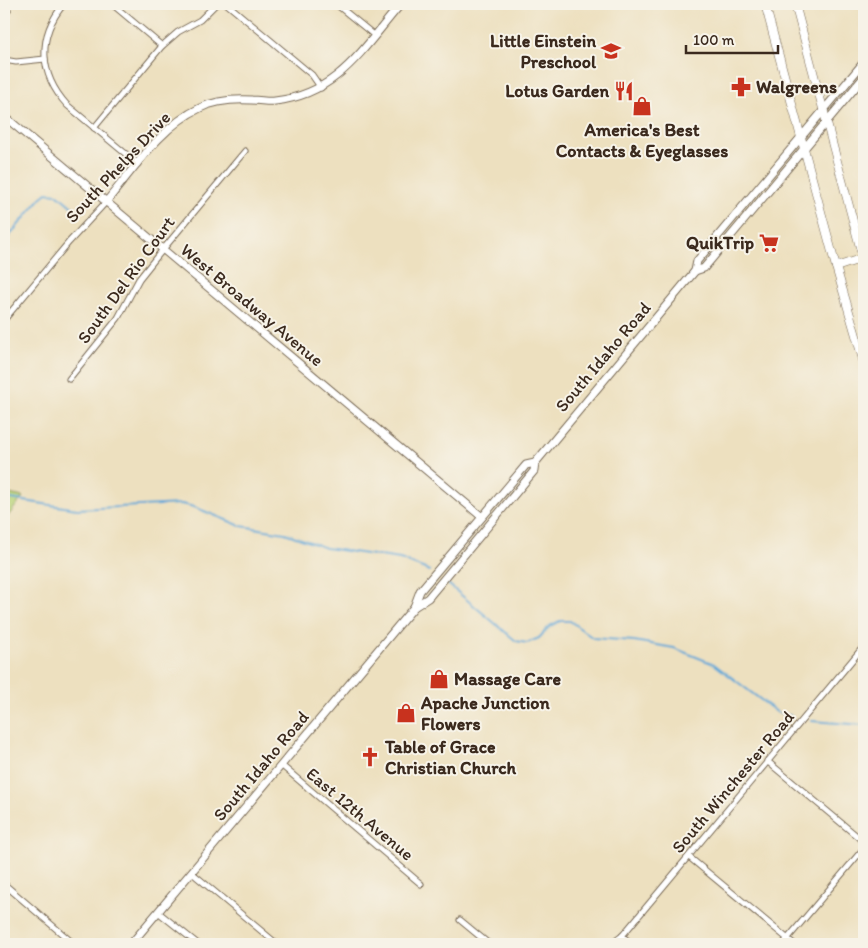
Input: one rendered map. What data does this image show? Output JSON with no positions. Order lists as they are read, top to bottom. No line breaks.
{"streets":{"main road":["South Phelps Drive","West Broadway Avenue","South Idaho Road"],"street":["South Del Rio Court","South Winchester Road","East 12th Avenue"]},"crossings":[["South Phelps Drive","West Broadway Avenue"],["South Del Rio Court","West Broadway Avenue"],["West Broadway Avenue","South Idaho Road"],["South Idaho Road","East 12th Avenue"]],"places":{"school or university":["Little Einstein Preschool"],"pharmacy":["Walgreens"],"restaurant":["Lotus Garden"],"shop":["America's Best Contacts & Eyeglasses","Massage Care","Apache Junction Flowers"],"supermarket":["QuikTrip"],"church":["Table of Grace Christian Church"]},"scale_bar":"100 m"}
